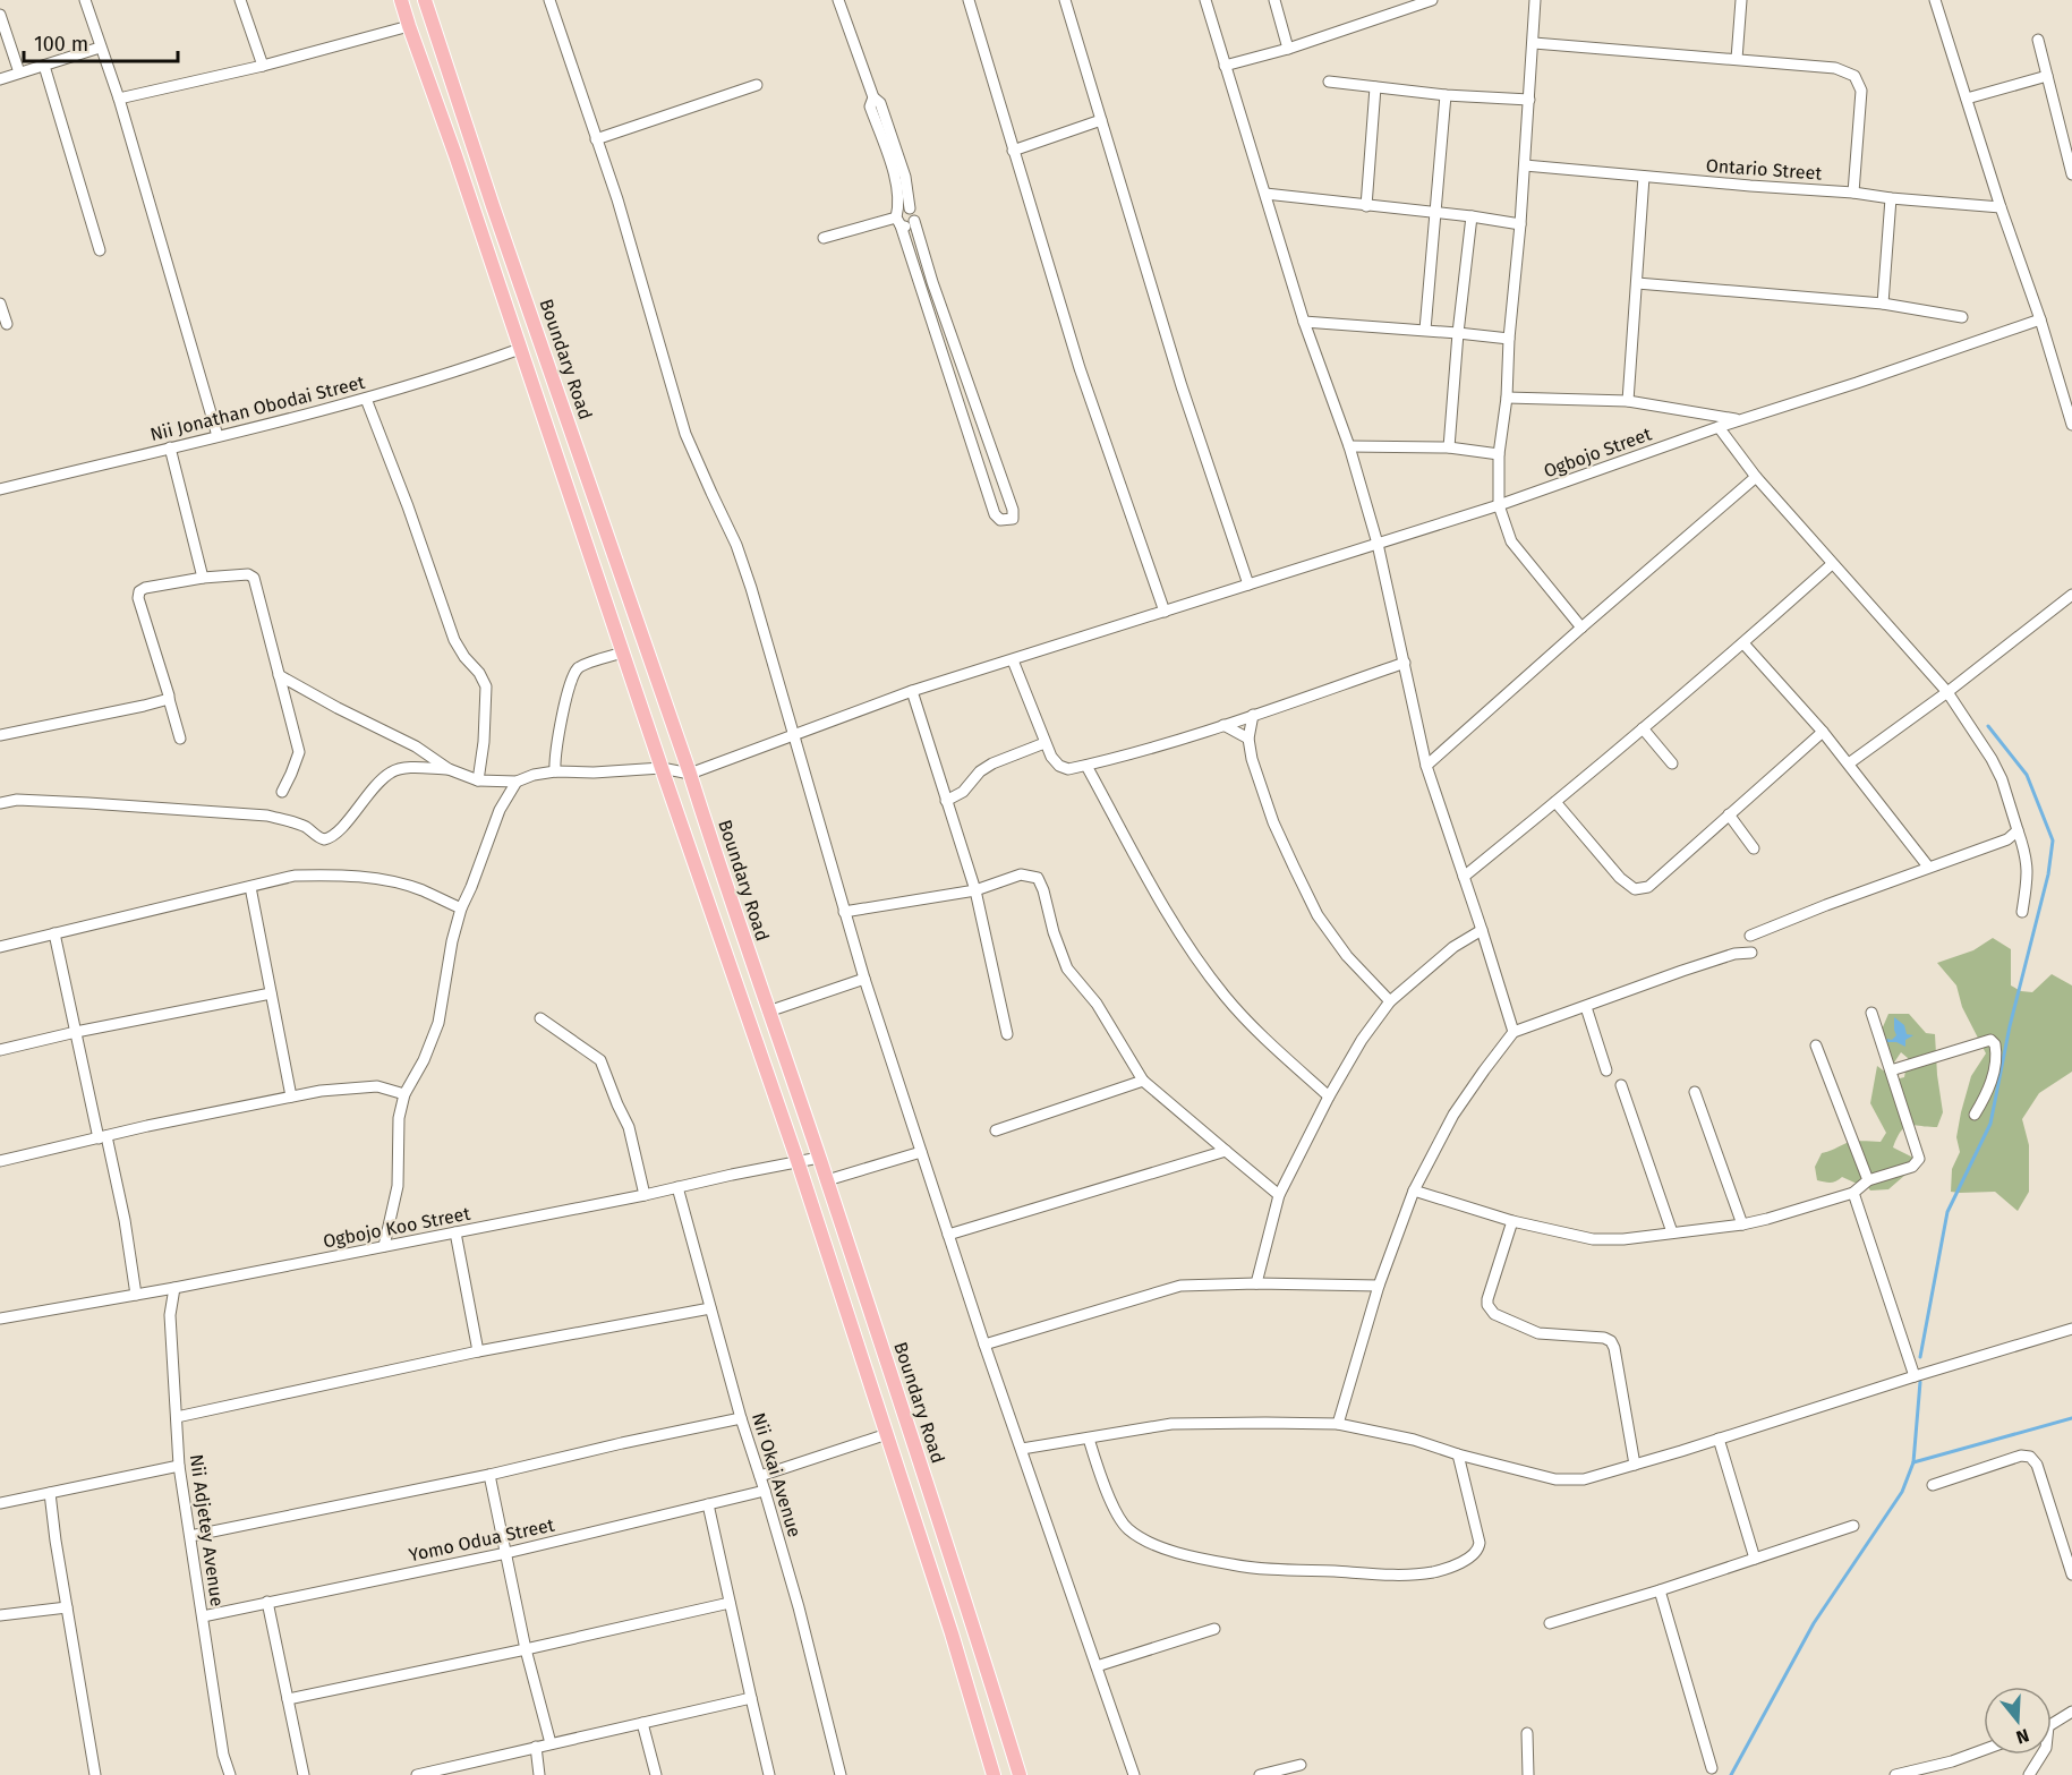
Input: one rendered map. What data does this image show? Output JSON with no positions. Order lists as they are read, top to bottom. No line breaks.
{"streets":{"main road":["Boundary Road"],"street":["Ontario Street","Nii Jonathan Obodai Street","Ogbojo Street","Ogbojo Koo Street","Nii Okai Avenue","Nii Adjetey Avenue","Yomo Odua Street"]},"crossings":[["Boundary Road","Ogbojo Street"],["Boundary Road","Ogbojo Koo Street"],["Ogbojo Koo Street","Nii Okai Avenue"],["Ogbojo Koo Street","Nii Adjetey Avenue"],["Nii Okai Avenue","Yomo Odua Street"],["Nii Adjetey Avenue","Yomo Odua Street"]],"scale_bar":"100 m","north":"bottom"}
